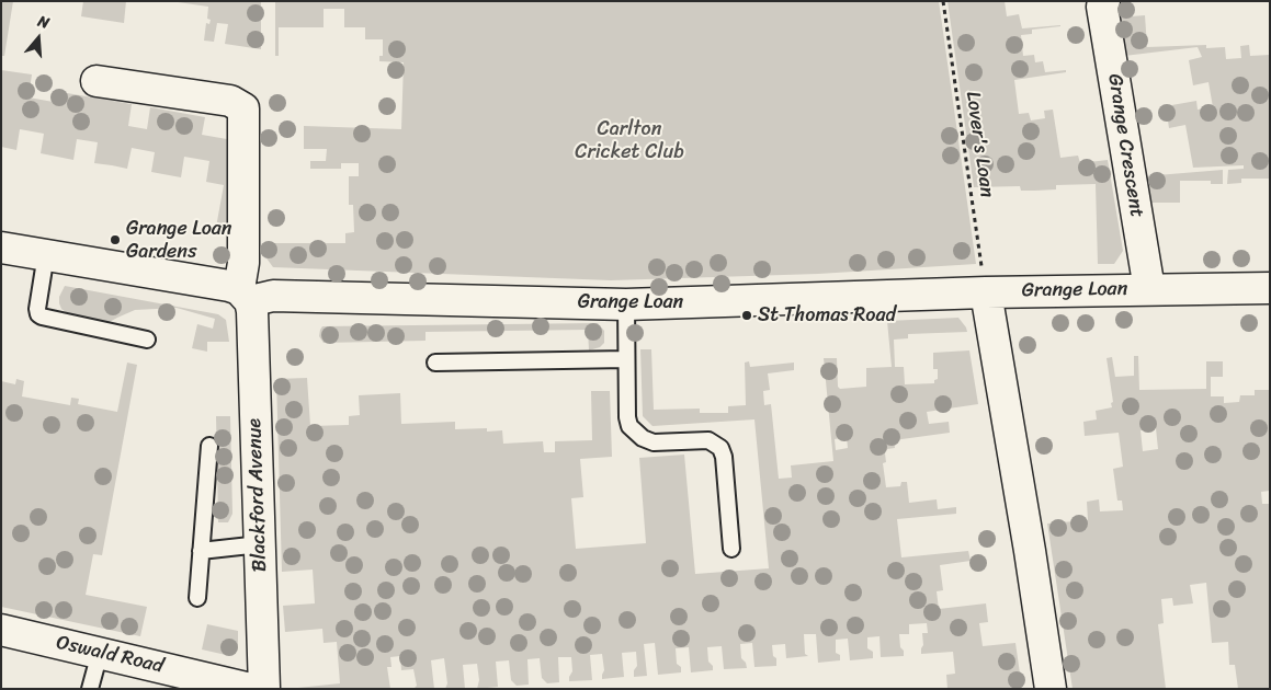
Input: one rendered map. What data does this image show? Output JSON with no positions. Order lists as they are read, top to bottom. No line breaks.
{"streets":{"street":["Grange Crescent","Grange Loan","Blackford Avenue","Oswald Road"],"path":["Lover's Loan"]},"crossings":[["Lover's Loan","Grange Loan"],["Grange Crescent","Grange Loan"],["Grange Loan","Blackford Avenue"]],"parks":["Carlton Cricket Club"],"places":["Grange Loan Gardens","St Thomas Road"],"north":"top"}
